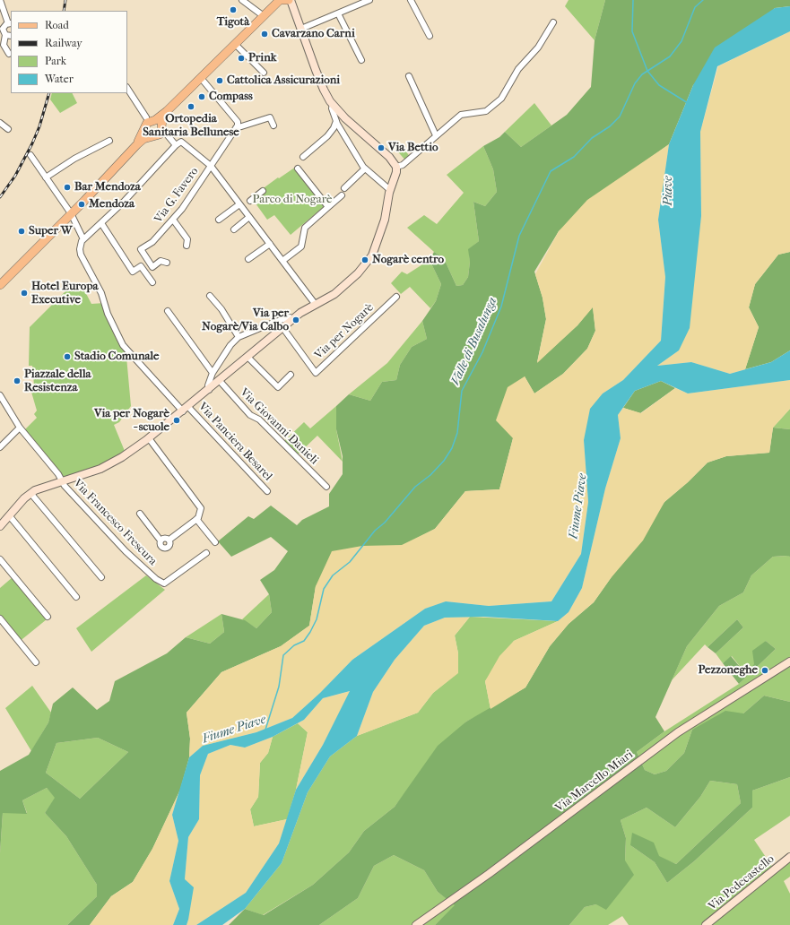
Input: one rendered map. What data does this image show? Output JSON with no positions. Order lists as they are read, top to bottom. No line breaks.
{"streets":{"street":["Via G. Favero","Via per Nogarè","Via Giovanni Danieli","Via Panciera Besarel","Via Francesco Frescura","Via Marcello Miari","Via Pedecastello"]},"water":["Piave","Valle di Busalunga","Fiume Piave"],"parks":["Parco di Nogarè"],"places":["Tigotà","Cavarzano Carni","Prink","Cattolica Assicurazioni","Compass","Ortopedia Sanitaria Bellunese","Via Bettio","Bar Mendoza","Mendoza","Super W","Nogarè centro","Hotel Europa Executive","Via per Nogarè/Via Calbo","Stadio Comunale","Piazzale della Resistenza","Via per Nogarè - scuole","Pezzoneghe"],"legend":["Road","Railway","Park","Water"]}
